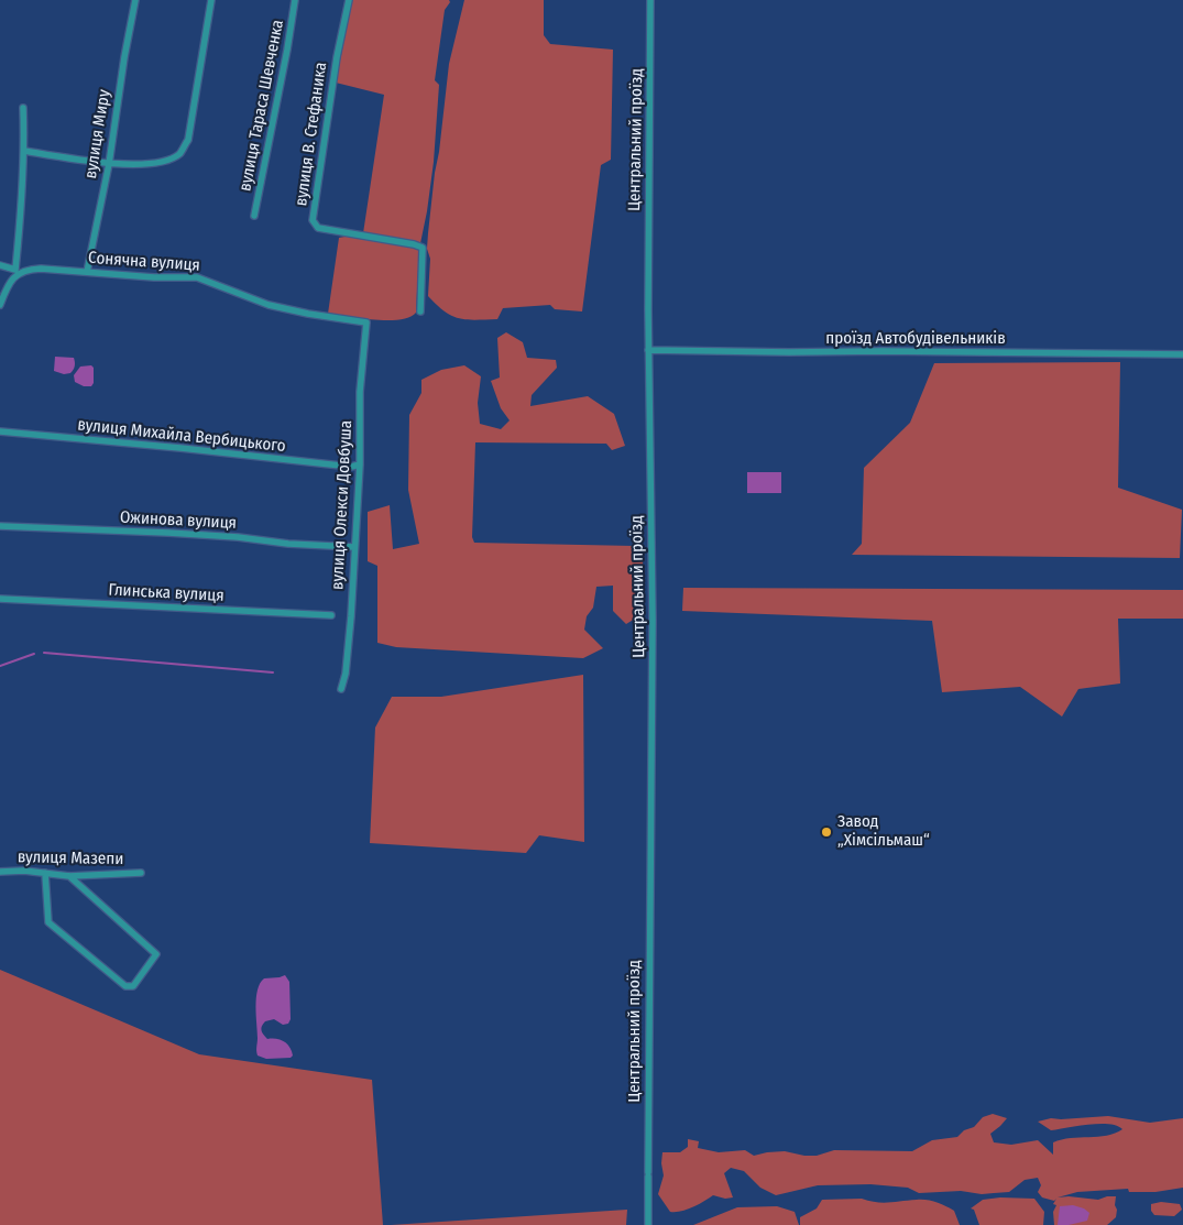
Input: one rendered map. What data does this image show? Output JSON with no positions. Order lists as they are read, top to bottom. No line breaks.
{"streets":{"street":["вулиця Тараса Шевченка","вулиця Миру","вулиця В. Стефаника","Центральний проїзд","Сонячна вулиця","проїзд Автобудівельників","вулиця Михайла Вербицького","вулиця Олекси Довбуша","Ожинова вулиця","Глинська вулиця","вулиця Мазепи"]},"crossings":[["вулиця Миру","Сонячна вулиця"],["Центральний проїзд","проїзд Автобудівельників"],["Сонячна вулиця","вулиця Олекси Довбуша"],["вулиця Михайла Вербицького","вулиця Олекси Довбуша"],["вулиця Олекси Довбуша","Ожинова вулиця"]],"places":["Завод „Хімсільмаш“"]}
